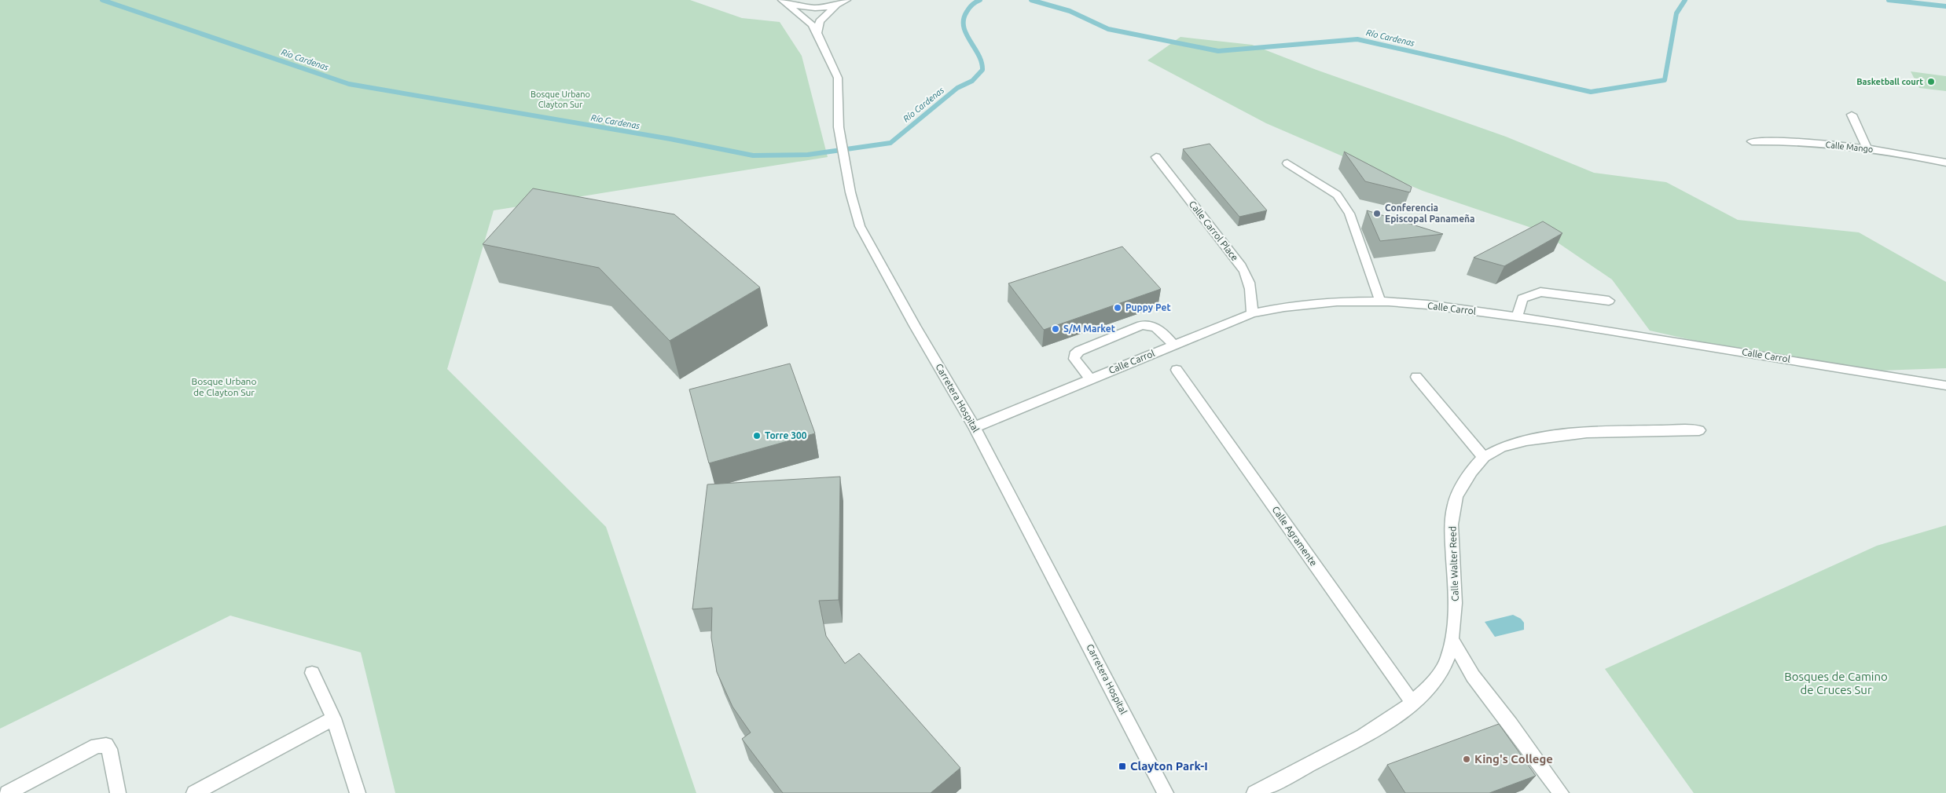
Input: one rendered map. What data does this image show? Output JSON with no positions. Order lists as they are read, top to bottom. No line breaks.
{"streets":{"street":["Calle Mango","Calle Carrol Place","Calle Carrol","Carretera Hospital","Calle Agramente","Calle Walter Reed"]},"crossings":[["Calle Carrol Place","Calle Carrol"],["Calle Carrol","Carretera Hospital"],["Calle Agramente","Calle Walter Reed"]],"water":["Río Cardenas"],"parks":["Bosque Urbano Clayton Sur","Bosque Urbano de Clayton Sur","Bosques de Camino de Cruces Sur"],"places":{"other":["Basketball court","Conferencia Episcopal Panameña","Puppy Pet","S/M Market","Torre 300","King's College"],"transit":["Clayton Park-I"]}}
